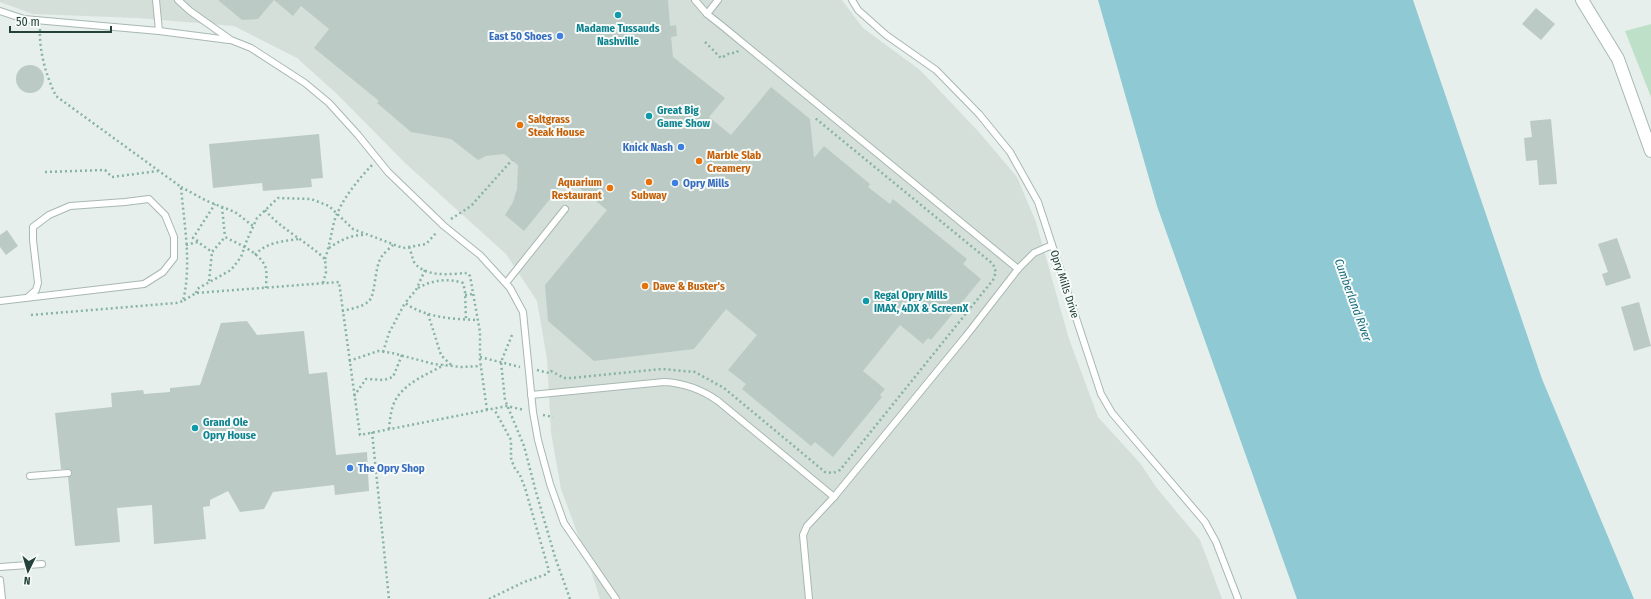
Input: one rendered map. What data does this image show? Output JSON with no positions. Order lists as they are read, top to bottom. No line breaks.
{"streets":{"lane":["Opry Mills Drive"]},"water":["Cumberland River"],"places":["Madame Tussauds Nashville","East 50 Shoes","Great Big Game Show","Saltgrass Steak House","Knick Nash","Marble Slab Creamery","Subway","Opry Mills","Aquarium Restaurant","Dave & Buster's","Regal Opry Mills IMAX, 4DX & ScreenX","Grand Ole Opry House","The Opry Shop"],"scale_bar":"50 m","north":"bottom"}
